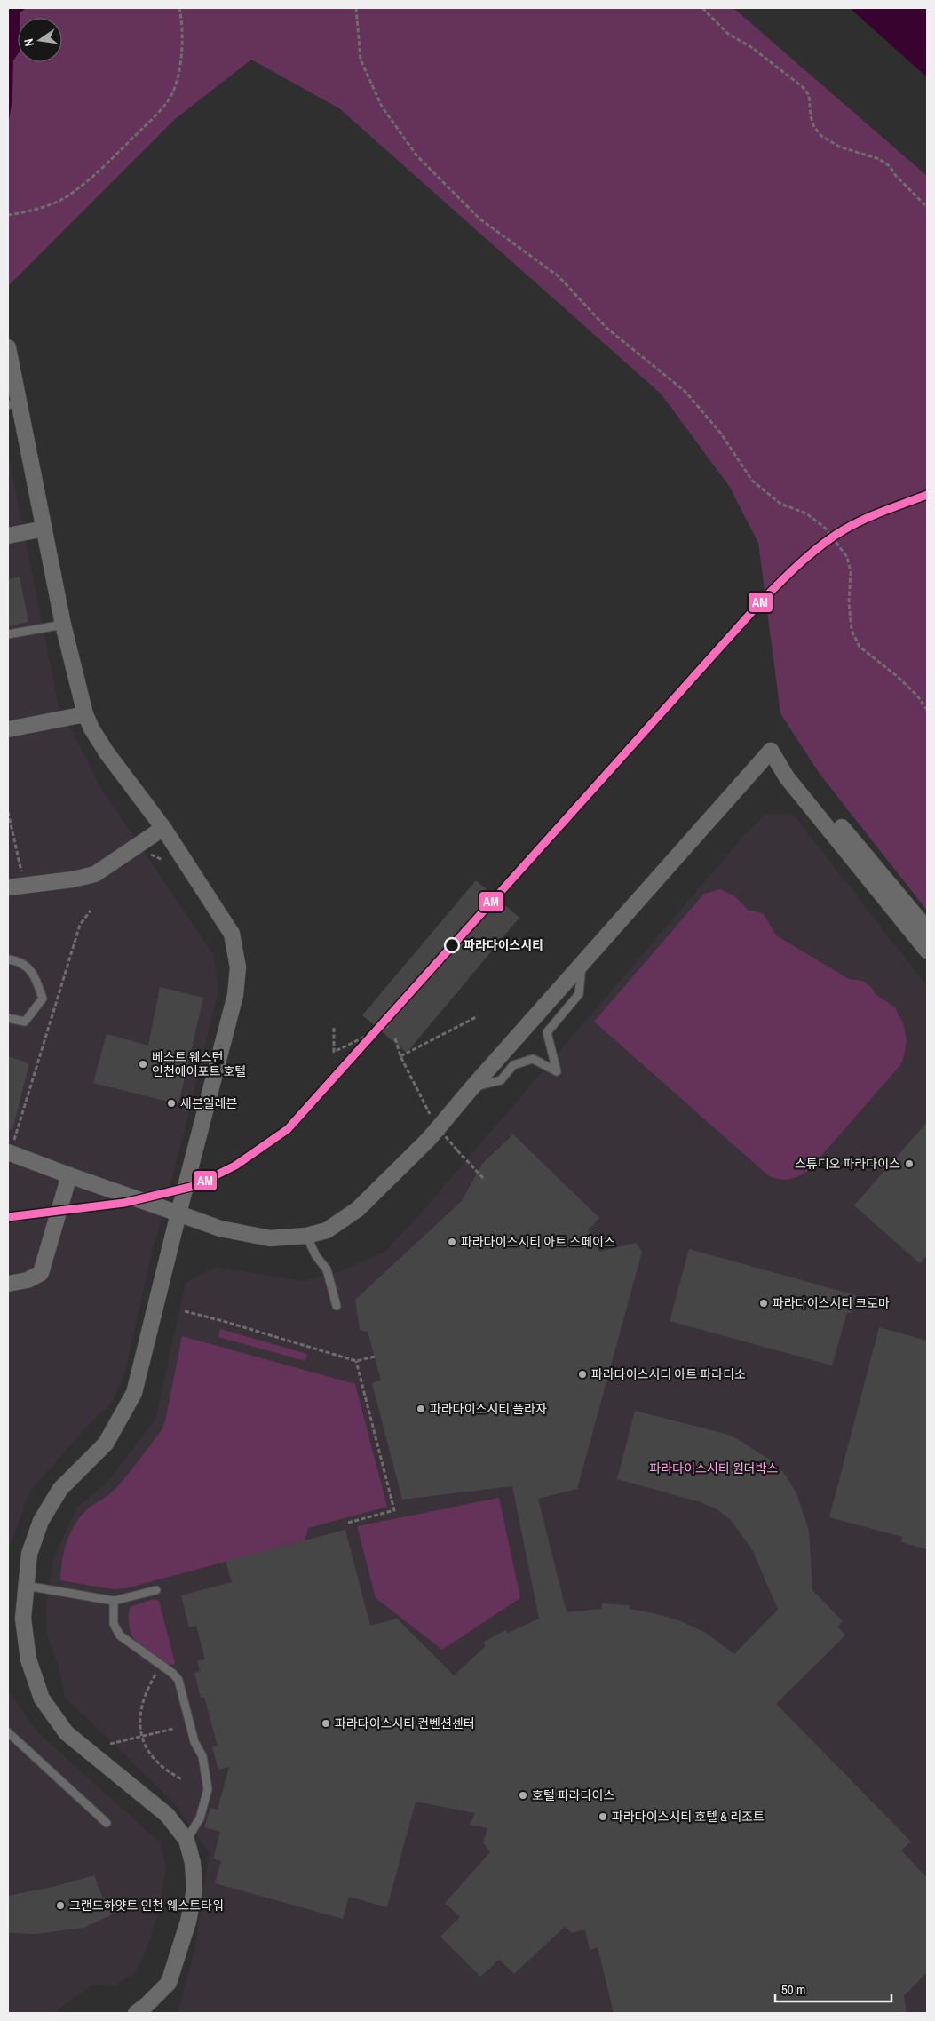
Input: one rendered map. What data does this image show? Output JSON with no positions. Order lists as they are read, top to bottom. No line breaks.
{"parks":["파라다이스시티 원더박스"],"places":["파라다이스시티","베스트 웨스턴 인천에어포트 호텔","세븐일레븐","스튜디오 파라다이스","파라다이스시티 아트 스페이스","파라다이스시티 크로마","파라다이스시티 아트 파라디소","파라다이스시티 플라자","파라다이스시티 컨벤션센터","호텔 파라다이스","파라다이스시티 호텔 & 리조트","그랜드하얏트 인천 웨스트타워"],"lines":["transit line AM"],"scale_bar":"50 m","north":"left"}
